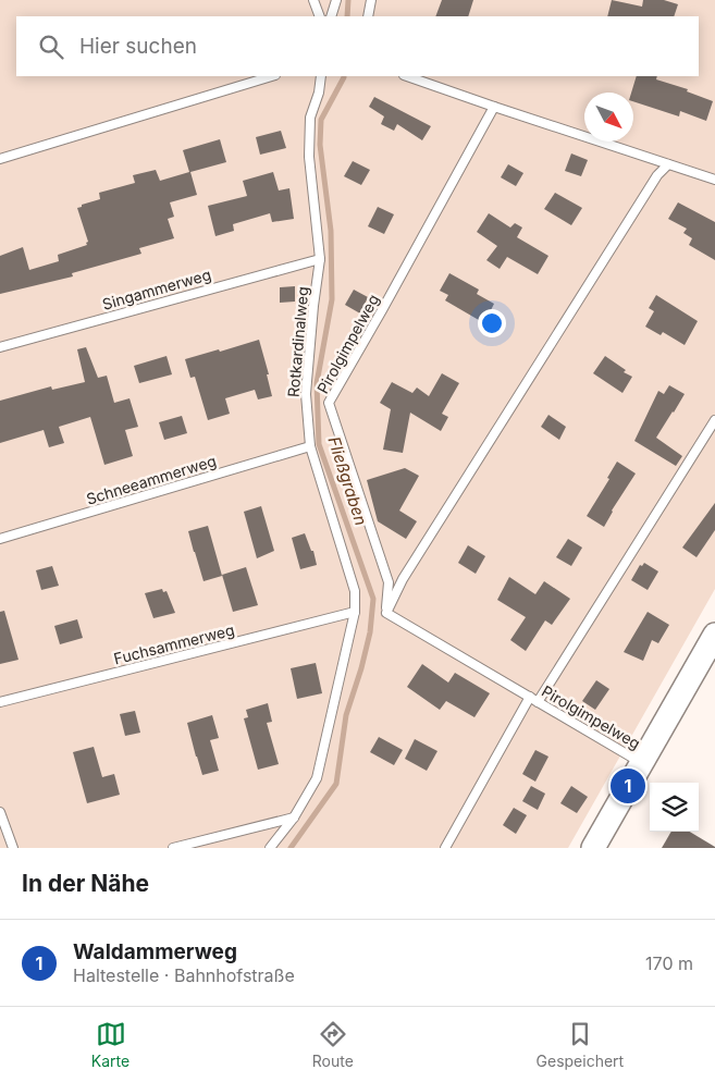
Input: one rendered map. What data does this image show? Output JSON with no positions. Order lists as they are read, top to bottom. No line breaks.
{"streets":{"lane":["Singammerweg","Rotkardinalweg","Pirolgimpelweg","Schneeammerweg","Fuchsammerweg"]},"crossings":[["Singammerweg","Rotkardinalweg"],["Rotkardinalweg","Schneeammerweg"],["Rotkardinalweg","Fuchsammerweg"]],"water":["Fließgraben"],"north":"bottom right","page":{"search":"Hier suchen","pins":"1","heading":"In der Nähe","list":[{"mark":"1","name":"Waldammerweg","note":"Haltestelle · Bahnhofstraße","value":"170 m"}],"nav":["Karte","Route","Gespeichert"]}}
